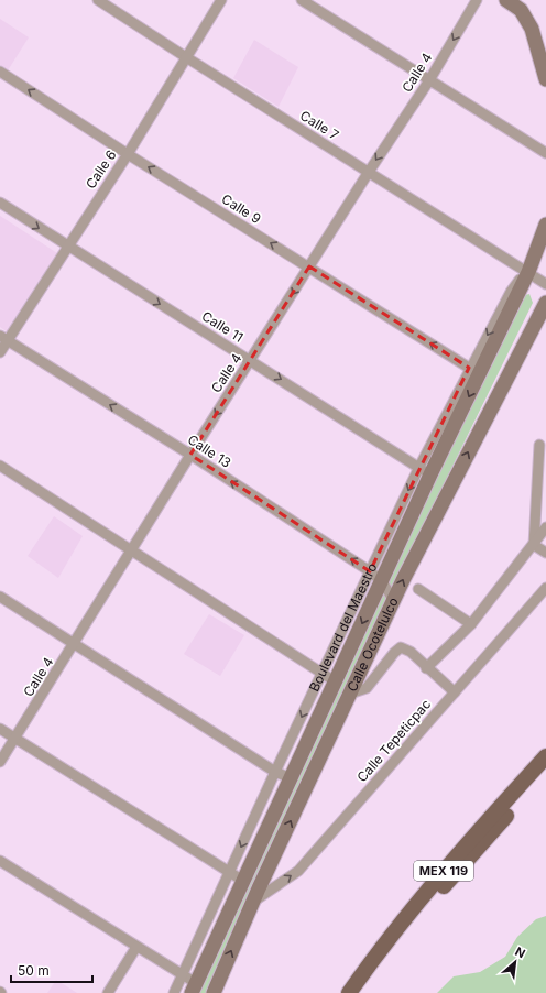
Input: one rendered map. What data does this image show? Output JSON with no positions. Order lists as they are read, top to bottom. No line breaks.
{"streets":{"main road":["Boulevard del Maestro","Calle Ocotelulco","MEX 119"],"street":["Calle 4","Calle 7","Calle 6","Calle 9","Calle 11","Calle 13","Calle Tepeticpac"]},"crossings":[["Calle 4","Calle 7"],["Calle 4","Calle 9"],["Calle 4","Calle 11"],["Calle 4","Calle 13"],["Calle 7","Calle 6"],["Calle 7","Boulevard del Maestro"],["Calle 6","Calle 9"],["Calle 6","Calle 11"],["Calle 6","Calle 13"],["Calle 9","Boulevard del Maestro"],["Calle 11","Boulevard del Maestro"],["Calle 13","Boulevard del Maestro"],["Calle 13","Calle Ocotelulco"],["Calle Ocotelulco","Calle Tepeticpac"]],"one_way":["Calle 4","Calle 9","Calle 11","Calle 13","Calle Ocotelulco","Calle Tepeticpac"],"scale_bar":"50 m","north":"top right"}
